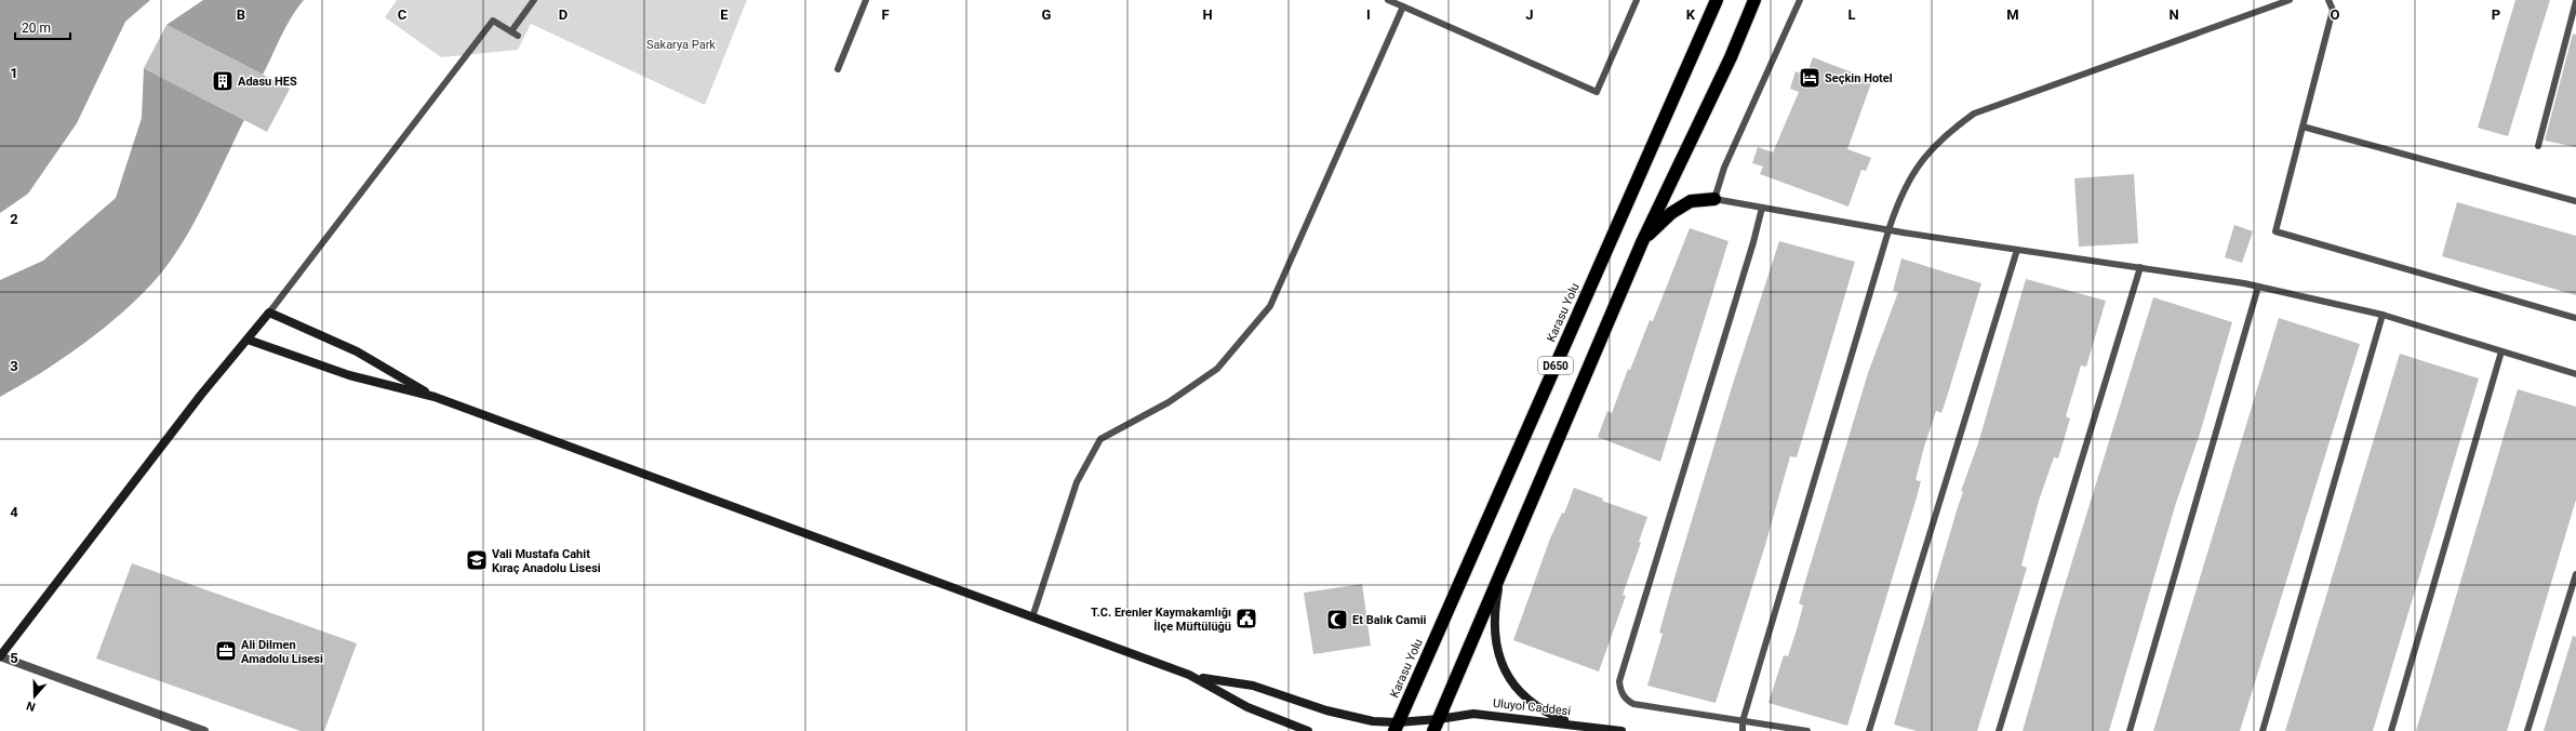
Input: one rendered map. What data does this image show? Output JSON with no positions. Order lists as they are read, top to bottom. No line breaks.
{"streets":{"highway":["Karasu Yolu","D650"],"street":["Uluyol Caddesi"]},"crossings":[["Karasu Yolu","Uluyol Caddesi"],["D650","Uluyol Caddesi"]],"parks":["Sakarya Park"],"places":{"hotel":["Seçkin Hotel"],"building":["Adasu HES"],"school or university":["Vali Mustafa Cahit Kıraç Anadolu Lisesi"],"public building":["T.C. Erenler Kaymakamlığı İlçe Müftülüğü"],"mosque":["Et Balık Camii"],"office":["Ali Dilmen Amadolu Lisesi"]},"scale_bar":"20 m","north":"bottom","grid":{"columns":["B","C","D","E","F","G","H","I","J","K","L","M","N","O","P"],"rows":["1","2","3","4","5"]}}
